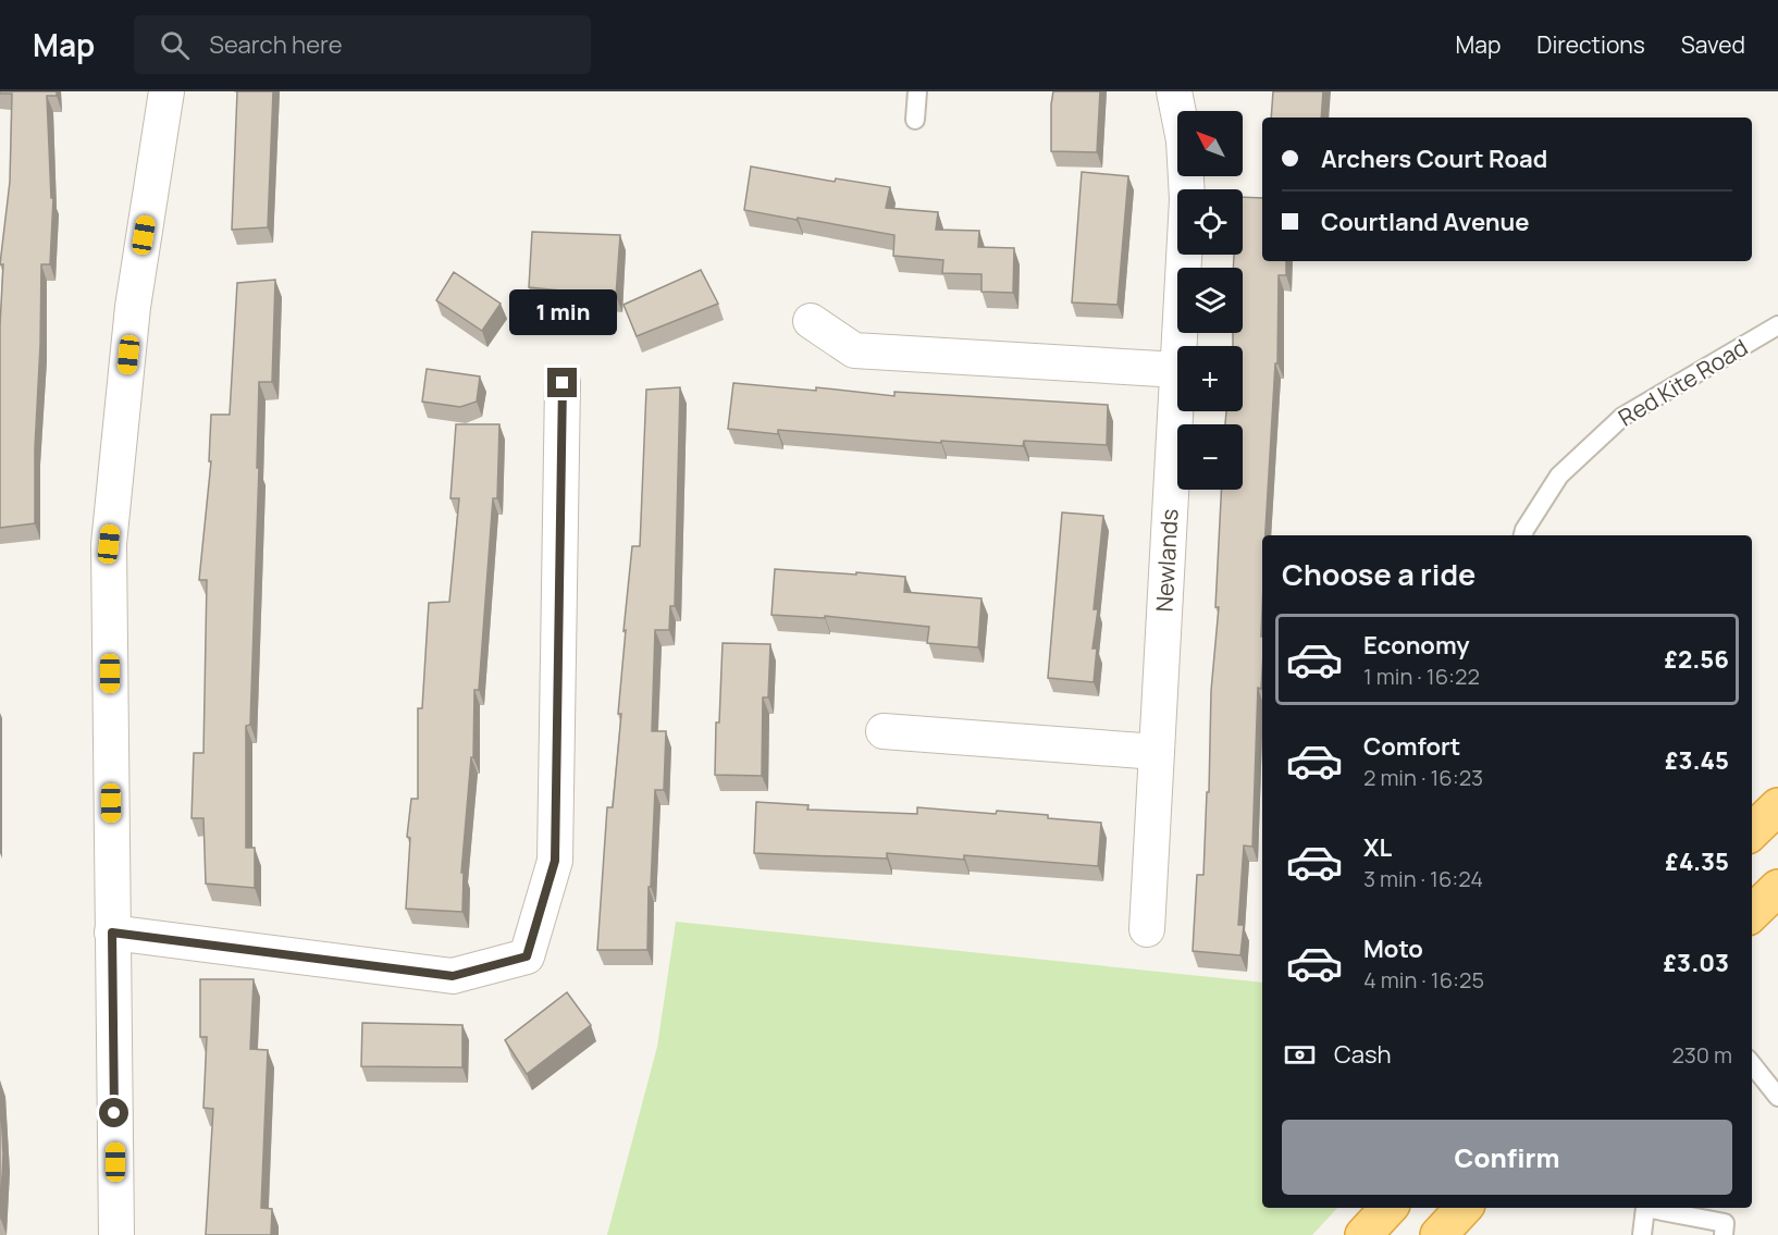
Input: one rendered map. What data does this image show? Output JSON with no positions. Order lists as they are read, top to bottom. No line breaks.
{"streets":{"street":["Newlands"],"lane":["Red Kite Road"]},"north":"top left","page":{"header":"Map","search":"Search here","nav":["Map","Directions","Saved"],"map_buttons":["+","−"],"banner":["Archers Court Road","Courtland Avenue"],"bubble":"1 min","heading":"Choose a ride","list":[{"name":"Economy","note":"1 min · 16:22","value":"£2.56"},{"name":"Comfort","note":"2 min · 16:23","value":"£3.45"},{"name":"XL","note":"3 min · 16:24","value":"£4.35"},{"name":"Moto","note":"4 min · 16:25","value":"£3.03"}],"pay":["Cash","230 m"],"buttons":"Confirm"}}
